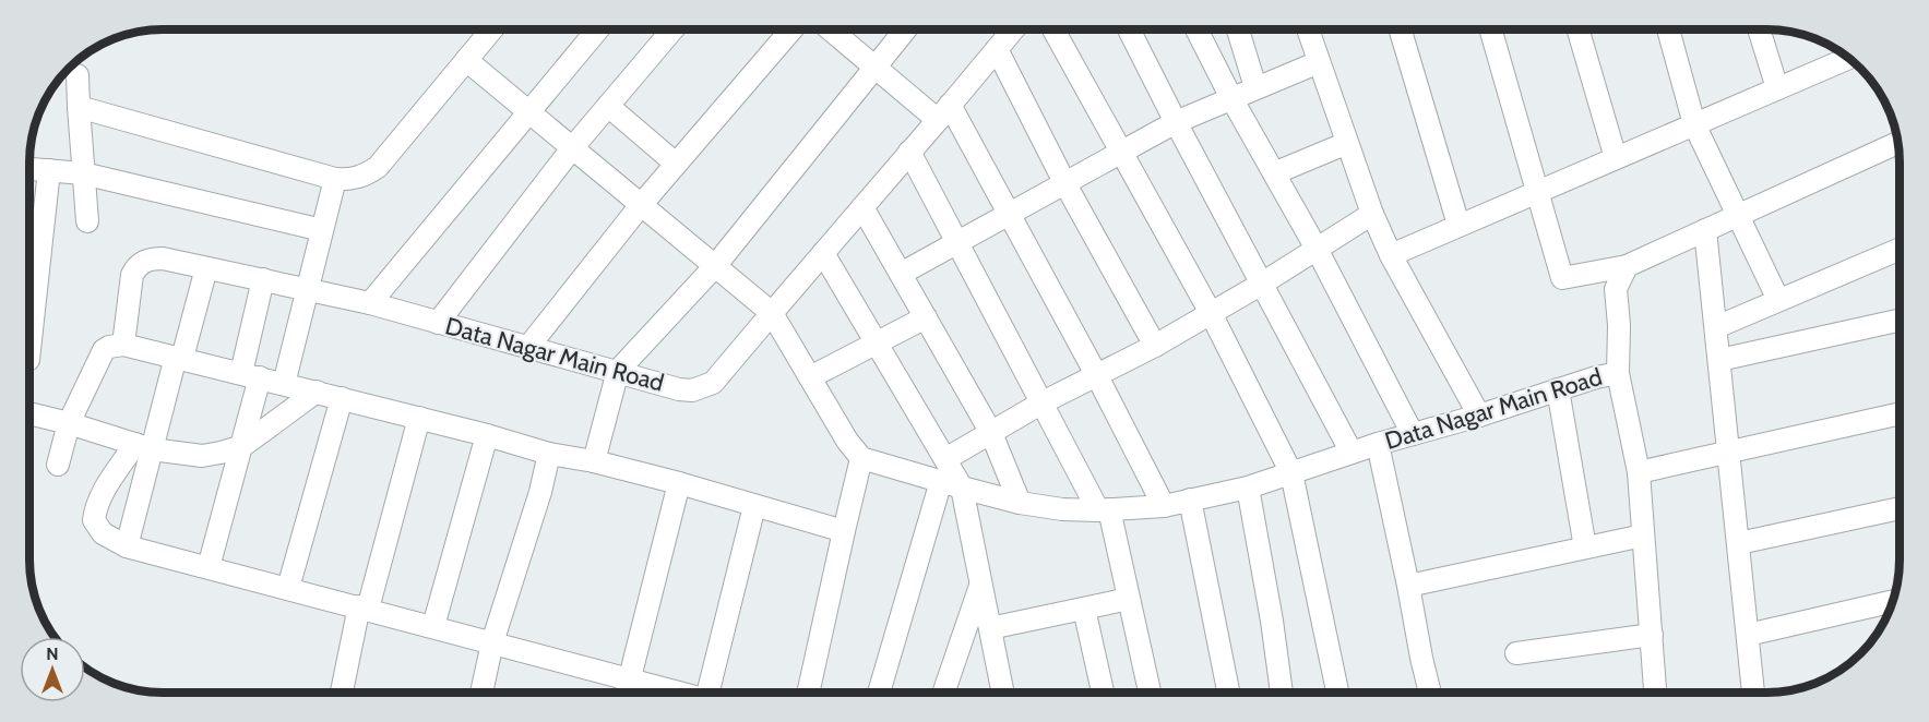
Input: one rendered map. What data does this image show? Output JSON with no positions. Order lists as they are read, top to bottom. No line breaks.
{"streets":{"street":["Data Nagar Main Road"]},"north":"top"}
